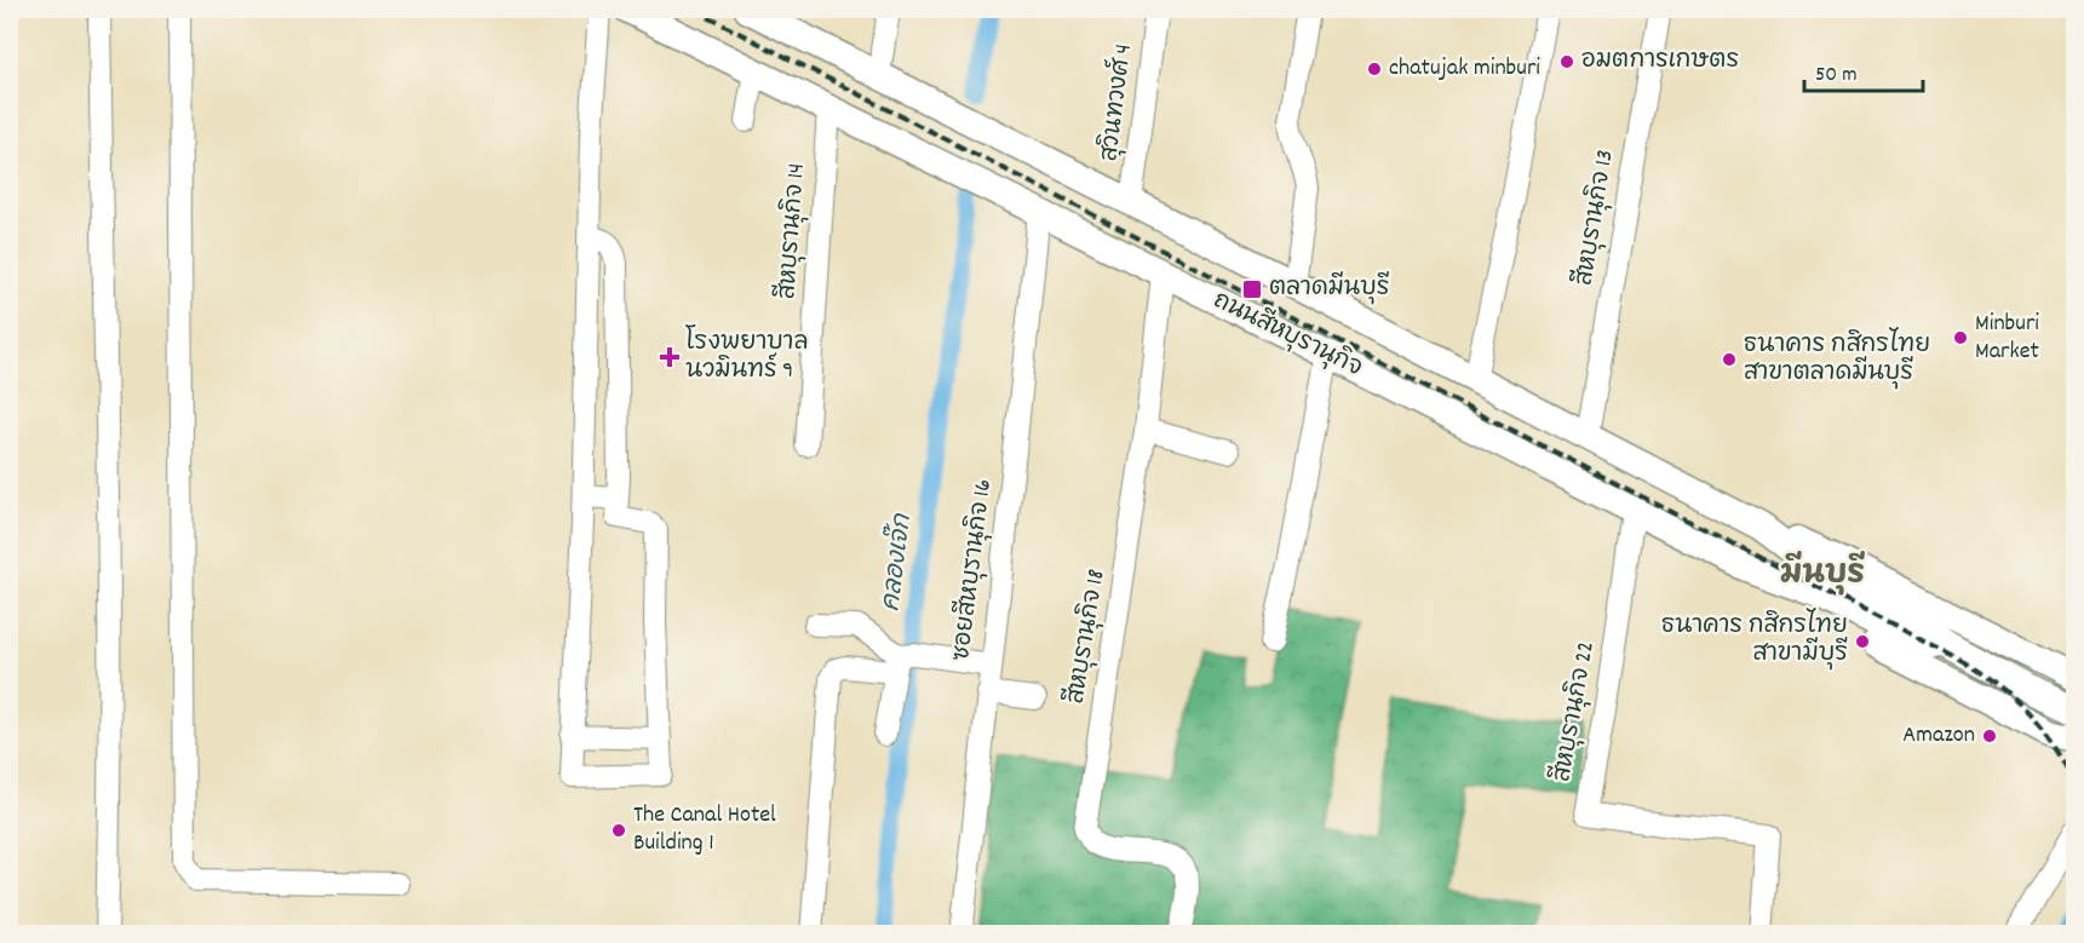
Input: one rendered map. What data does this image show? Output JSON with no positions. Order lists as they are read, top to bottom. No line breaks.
{"streets":{"main road":["ถนนสีหบุรานุกิจ"],"street":["สุวินทวงศ์ 4","สีหบุรานุกิจ 13","สีหบุรานุกิจ 14","ซอยสีหบุรานุกิจ 16","สีหบุรานุกิจ 18","สีหบุรานุกิจ 22"]},"crossings":[["สุวินทวงศ์ 4","ถนนสีหบุรานุกิจ"],["สีหบุรานุกิจ 13","ถนนสีหบุรานุกิจ"],["สีหบุรานุกิจ 14","ถนนสีหบุรานุกิจ"],["ถนนสีหบุรานุกิจ","ซอยสีหบุรานุกิจ 16"],["ถนนสีหบุรานุกิจ","สีหบุรานุกิจ 18"],["ถนนสีหบุรานุกิจ","สีหบุรานุกิจ 22"]],"districts":["มีนบุรี"],"water":["คลองเจ๊ก"],"places":{"other":["อมตการเกษตร","chatujak minburi","Minburi Market","ธนาคาร กสิกรไทย สาขาตลาดมีนบุรี","ธนาคาร กสิกรไทย สาขามีบุรี","Amazon","The Canal Hotel Building 1"],"transit":["ตลาดมีนบุรี"],"health":["โรงพยาบาล นวมินทร์ 9"]},"scale_bar":"50 m"}
